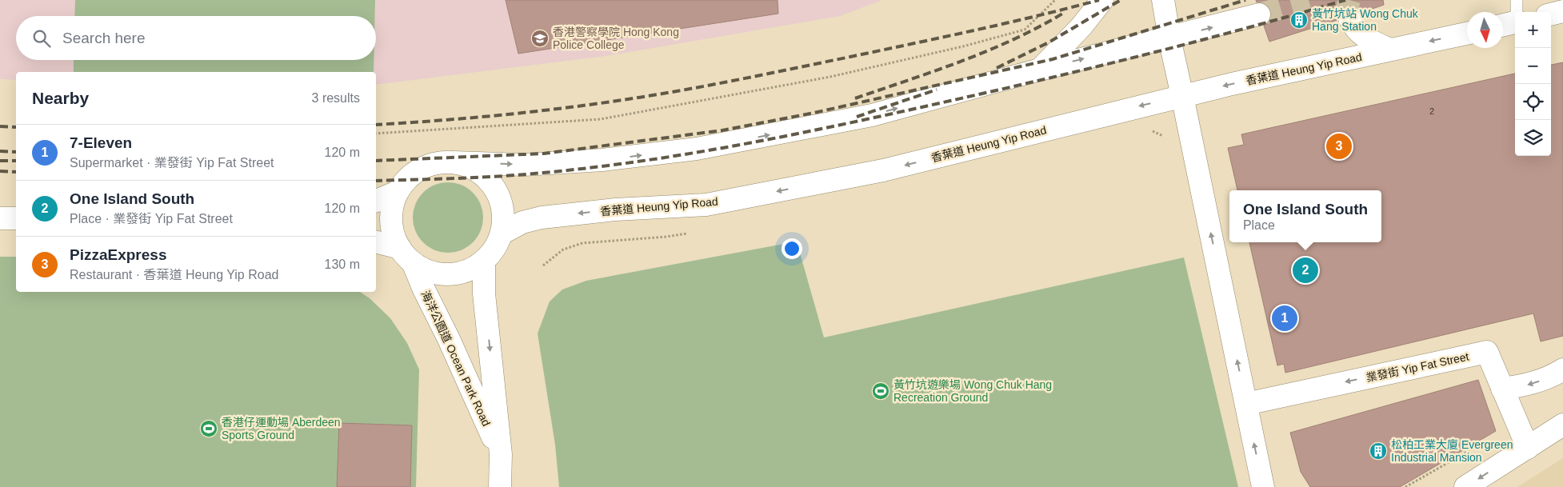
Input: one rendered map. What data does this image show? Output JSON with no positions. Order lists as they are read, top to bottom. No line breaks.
{"streets":{"street":["香葉道 Heung Yip Road","海洋公園道 Ocean Park Road","業發街 Yip Fat Street"]},"crossings":[["香葉道 Heung Yip Road","海洋公園道 Ocean Park Road"]],"one_way":["業發街 Yip Fat Street"],"places":{"building":["黃竹坑站 Wong Chuk Hang Station","松柏工業大廈 Evergreen Industrial Mansion"],"school or university":["香港警察學院 Hong Kong Police College"],"sports":["黃竹坑遊樂場 Wong Chuk Hang Recreation Ground","香港仔運動場 Aberdeen Sports Ground"]},"house_numbers":["2"],"north":"bottom","page":{"map_buttons":["+","−"],"search":"Search here","heading":["Nearby","3 results"],"list":[{"mark":"1","name":"7-Eleven","note":"Supermarket · 業發街 Yip Fat Street","value":"120 m"},{"mark":"2","name":"One Island South","note":"Place · 業發街 Yip Fat Street","value":"120 m"},{"mark":"3","name":"PizzaExpress","note":"Restaurant · 香葉道 Heung Yip Road","value":"130 m"}],"pins":["3","2","1"],"popup":["One Island South","Place"]}}
